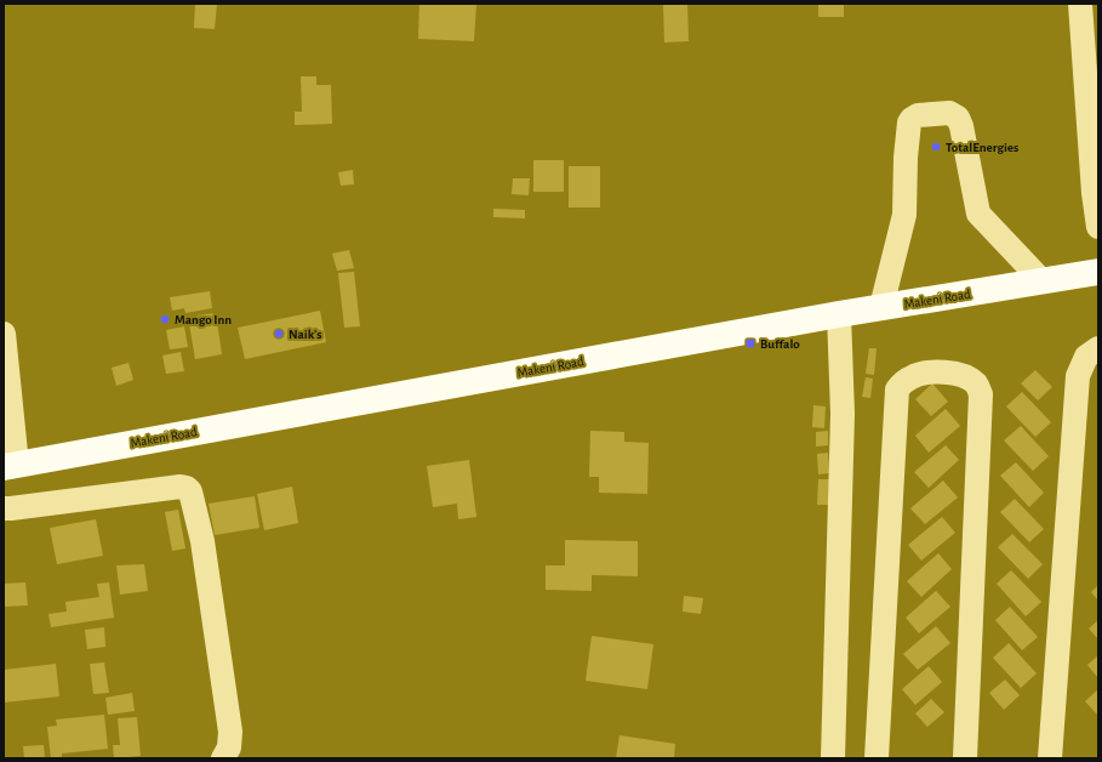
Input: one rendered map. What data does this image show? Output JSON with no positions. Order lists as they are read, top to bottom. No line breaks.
{"streets":{"main road":["Makeni Road"]},"places":{"other":["TotalEnergies","Mango Inn","Naik's"],"transit":["Buffalo"]}}
